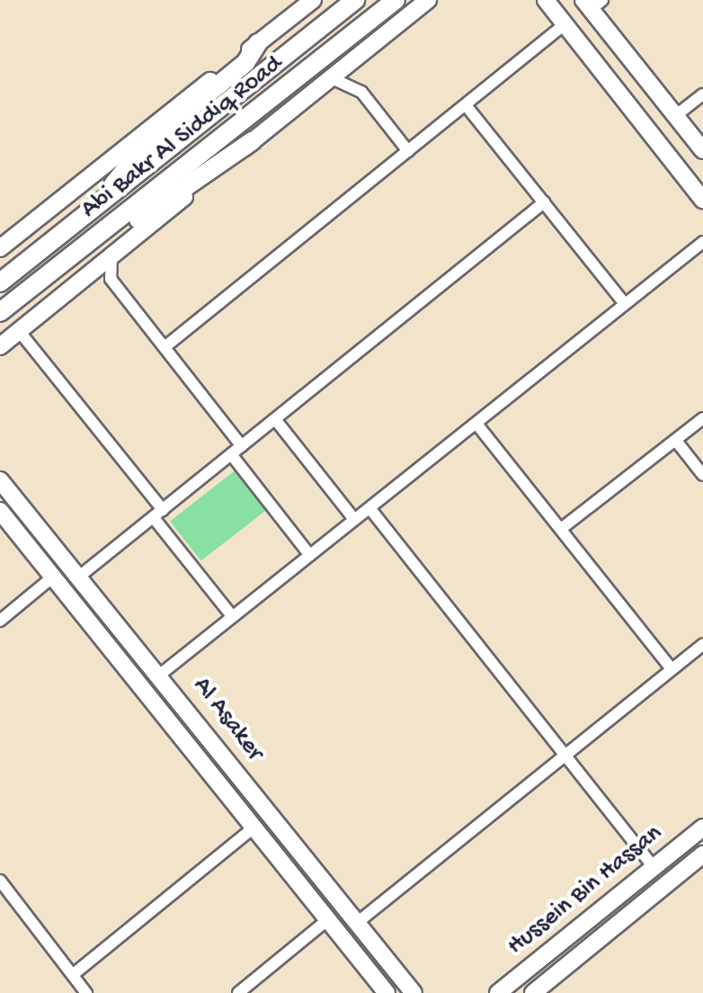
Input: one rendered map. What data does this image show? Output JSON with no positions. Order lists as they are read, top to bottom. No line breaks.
{"streets":{"main road":["Abi Bakr Al Siddiq Road"],"street":["Al Asaker","Hussein Bin Hassan"]}}
